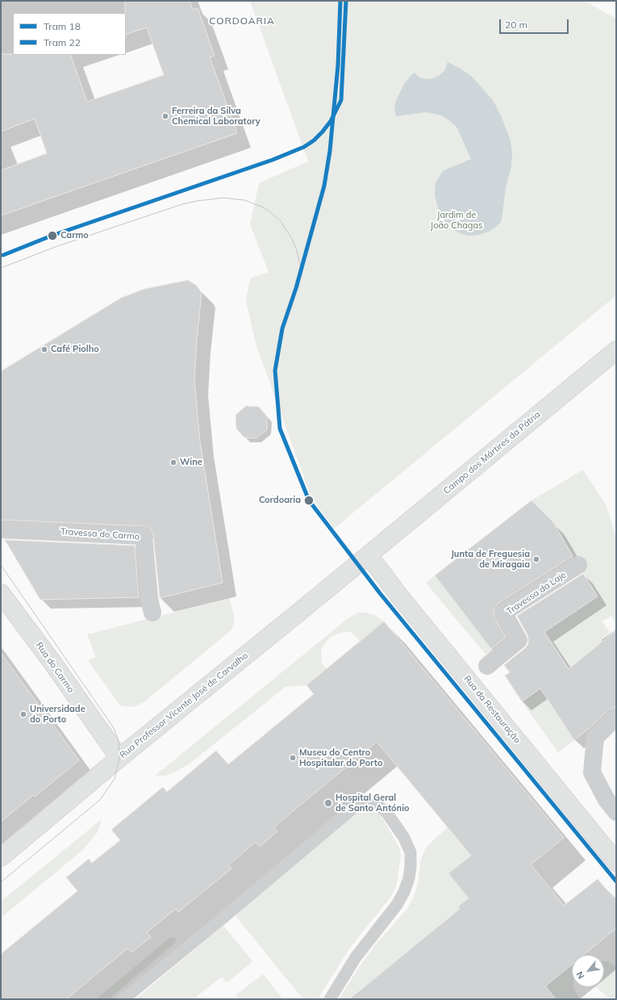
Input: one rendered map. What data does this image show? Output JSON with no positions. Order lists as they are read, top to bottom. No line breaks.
{"streets":{"main road":["Campo dos Mártires da Pátria","Rua do Carmo","Rua Professor Vicente José de Carvalho","Rua da Restauração"],"street":["Travessa do Carmo","Travessa da Laje"]},"crossings":[["Campo dos Mártires da Pátria","Rua Professor Vicente José de Carvalho"],["Campo dos Mártires da Pátria","Rua da Restauração"],["Rua do Carmo","Rua Professor Vicente José de Carvalho"],["Rua Professor Vicente José de Carvalho","Rua da Restauração"]],"districts":["CORDOARIA"],"parks":["Jardim de João Chagas"],"places":["Ferreira da Silva Chemical Laboratory","Carmo","Café Piolho","Wine","Cordoaria","Junta de Freguesia de Miragaia","Universidade do Porto","Museu do Centro Hospitalar do Porto","Hospital Geral de Santo António"],"lines":["tram line 18","tram line 22"],"legend":["Tram 18","Tram 22"],"scale_bar":"20 m","north":"bottom left"}
